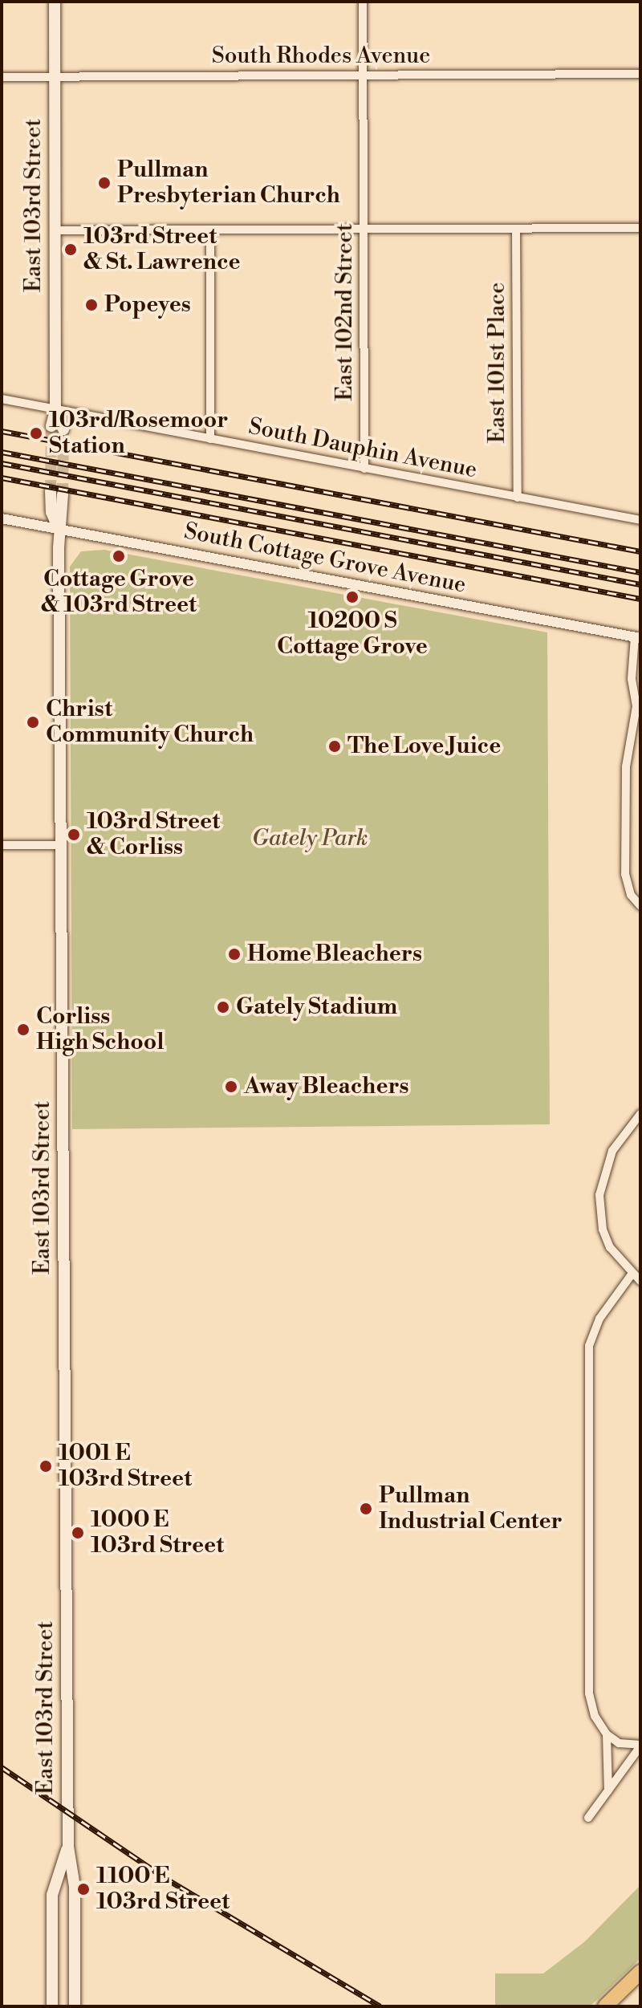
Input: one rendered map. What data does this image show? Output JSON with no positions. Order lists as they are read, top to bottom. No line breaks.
{"streets":{"main road":["East 103rd Street"],"street":["South Rhodes Avenue","East 102nd Street","East 101st Place","South Dauphin Avenue","South Cottage Grove Avenue"]},"crossings":[["South Rhodes Avenue","East 103rd Street"],["South Rhodes Avenue","East 102nd Street"],["East 103rd Street","South Dauphin Avenue"],["East 103rd Street","South Cottage Grove Avenue"],["East 102nd Street","South Dauphin Avenue"],["East 101st Place","South Dauphin Avenue"]],"parks":["Gately Park"],"places":["Pullman Presbyterian Church","103rd Street & St. Lawrence","Popeyes","103rd/Rosemoor Station","Cottage Grove & 103rd Street","10200 S Cottage Grove","Christ Community Church","The Love Juice","103rd Street & Corliss","Home Bleachers","Gately Stadium","Corliss High School","Away Bleachers","1001 E 103rd Street","Pullman Industrial Center","1000 E 103rd Street","1100 E 103rd Street"]}
